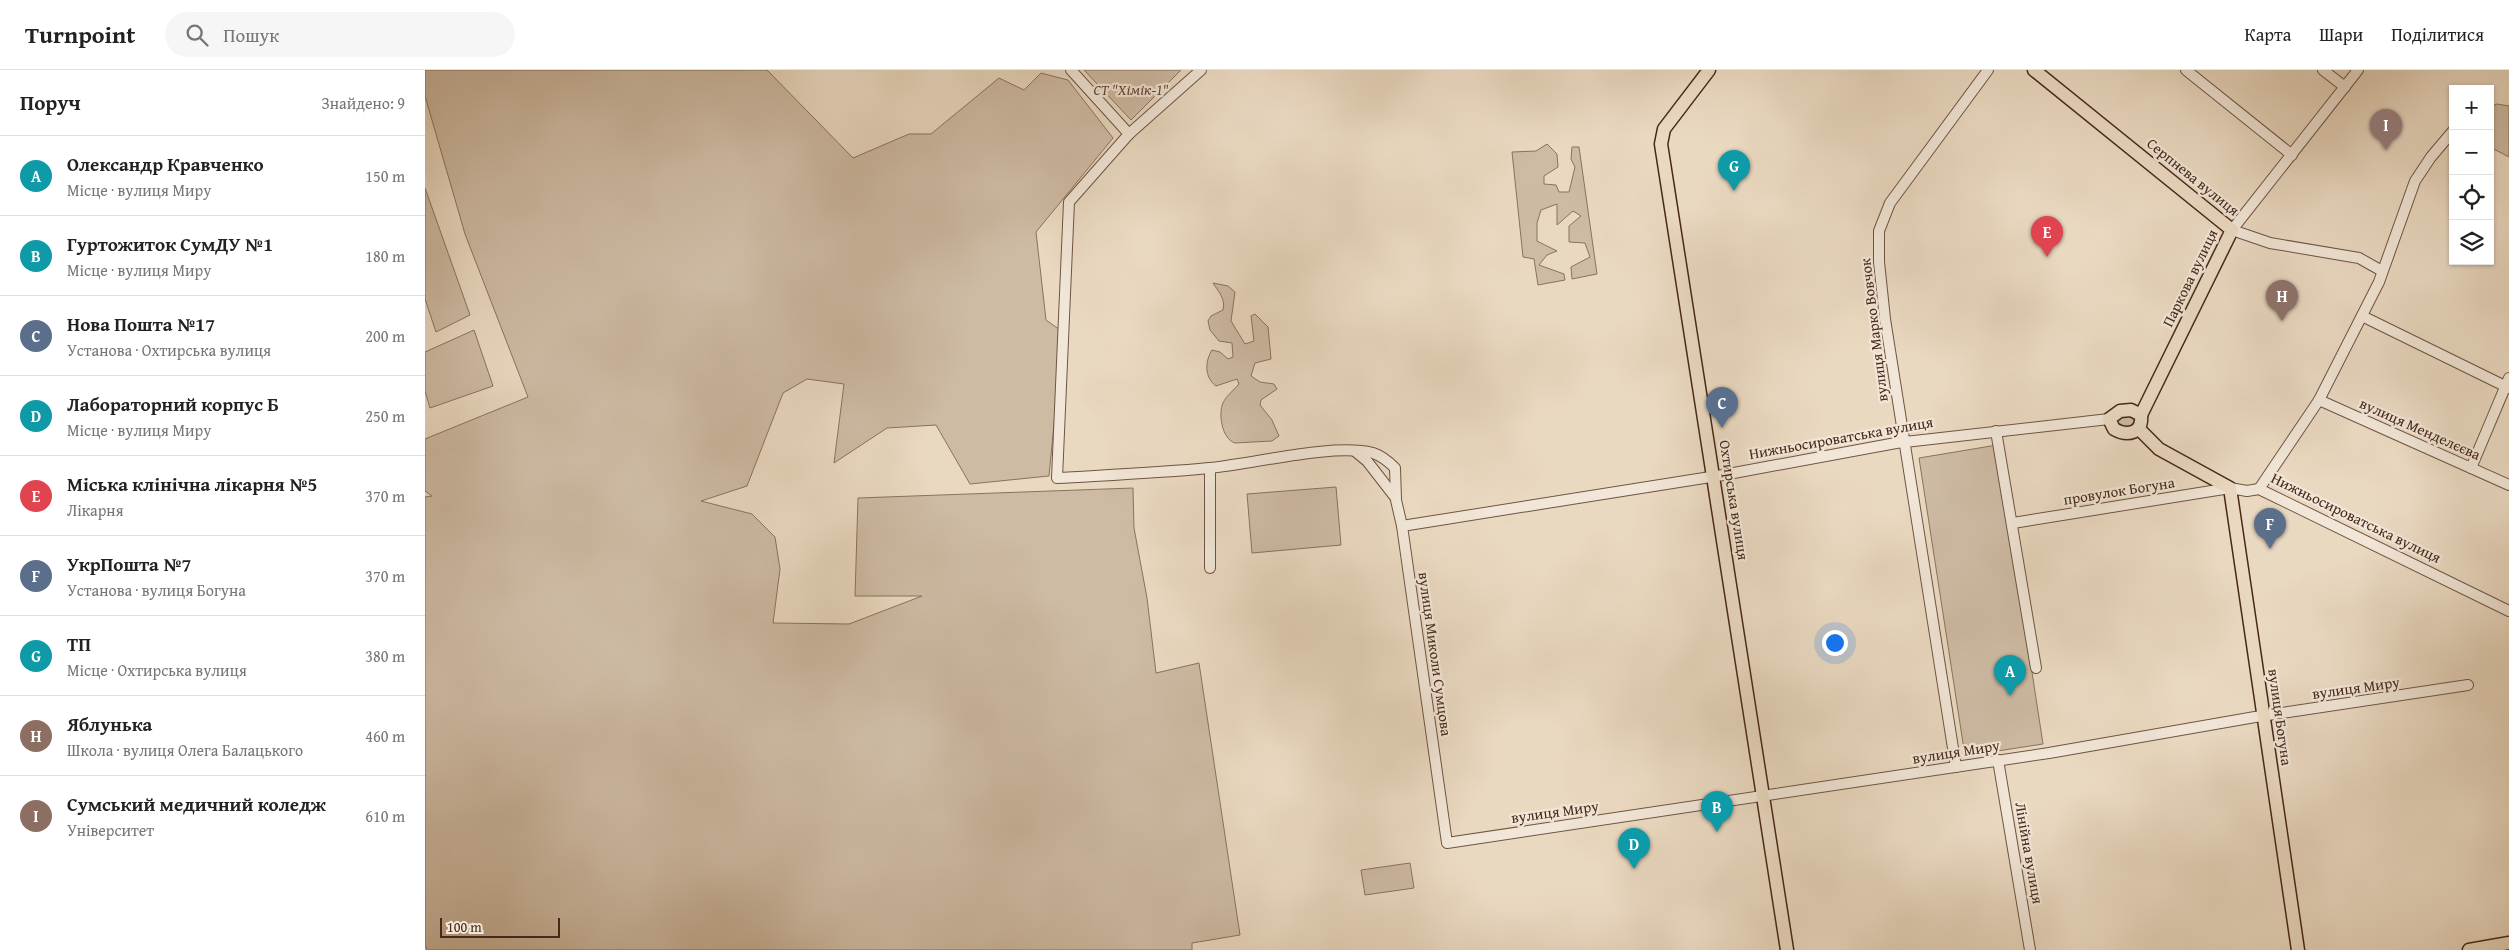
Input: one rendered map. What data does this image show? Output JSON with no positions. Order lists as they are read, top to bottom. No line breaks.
{"streets":{"main road":["Серпнева вулиця","Паркова вулиця","Нижньосироватська вулиця","Охтирська вулиця","вулиця Богуна"],"street":["вулиця Марко Вовчок","вулиця Менделєєва","провулок Богуна","вулиця Миколи Сумцова","вулиця Миру","Лінійна вулиця"]},"crossings":[["Серпнева вулиця","Паркова вулиця"],["Паркова вулиця","Нижньосироватська вулиця"],["вулиця Марко Вовчок","Нижньосироватська вулиця"],["вулиця Марко Вовчок","вулиця Миру"],["Нижньосироватська вулиця","провулок Богуна"],["Нижньосироватська вулиця","Охтирська вулиця"],["Нижньосироватська вулиця","вулиця Миколи Сумцова"],["Нижньосироватська вулиця","вулиця Богуна"],["провулок Богуна","вулиця Богуна"],["Охтирська вулиця","вулиця Миру"],["вулиця Миколи Сумцова","вулиця Миру"],["вулиця Миру","вулиця Богуна"],["вулиця Миру","Лінійна вулиця"]],"parks":["СТ \"Хімік-1\""],"scale_bar":"100 m","page":{"header":"Turnpoint","search":"Пошук","nav":["Карта","Шари","Поділитися"],"heading":["Поруч","Знайдено: 9"],"map_buttons":["+","−"],"pins":["I","G","E","H","C","F","A","B","D"],"list":[{"mark":"A","name":"Олександр Кравченко","note":"Місце · вулиця Миру","value":"150 m"},{"mark":"B","name":"Гуртожиток СумДУ №1","note":"Місце · вулиця Миру","value":"180 m"},{"mark":"C","name":"Нова Пошта №17","note":"Установа · Охтирська вулиця","value":"200 m"},{"mark":"D","name":"Лабораторний корпус Б","note":"Місце · вулиця Миру","value":"250 m"},{"mark":"E","name":"Міська клінічна лікарня №5","note":"Лікарня","value":"370 m"},{"mark":"F","name":"УкрПошта №7","note":"Установа · вулиця Богуна","value":"370 m"},{"mark":"G","name":"ТП","note":"Місце · Охтирська вулиця","value":"380 m"},{"mark":"H","name":"Яблунька","note":"Школа · вулиця Олега Балацького","value":"460 m"},{"mark":"I","name":"Сумський медичний коледж","note":"Університет","value":"610 m"}],"scale":"100 m"}}
